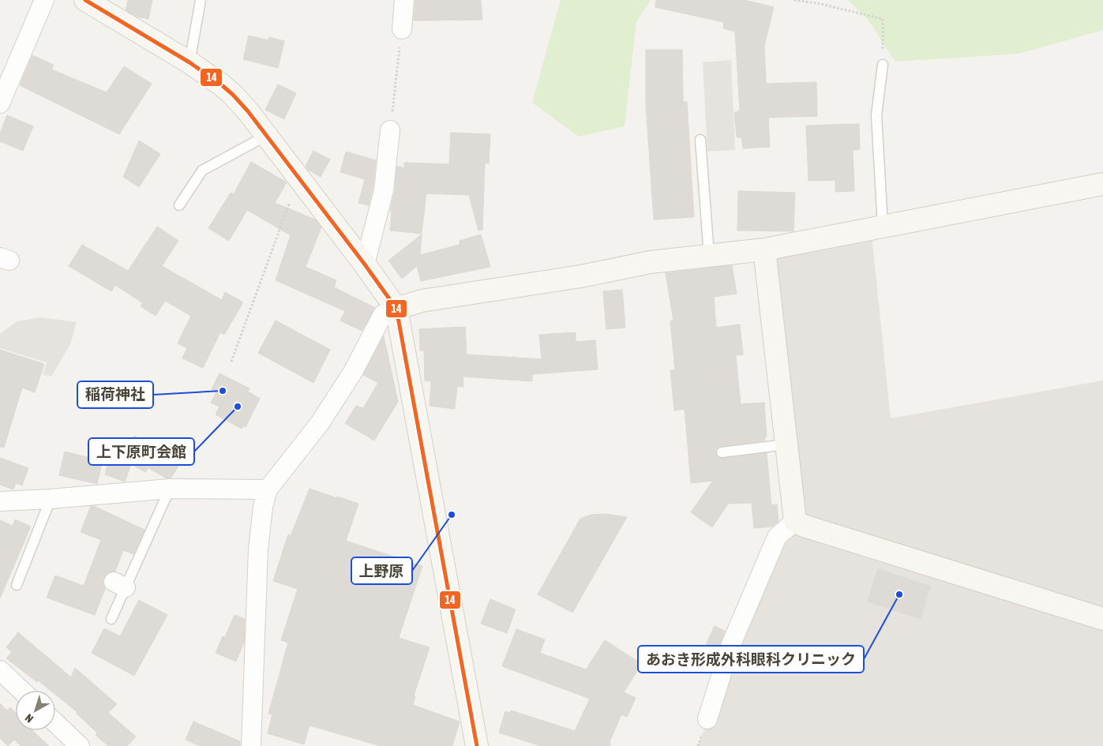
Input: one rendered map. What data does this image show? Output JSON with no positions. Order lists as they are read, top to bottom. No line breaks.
{"places":["稲荷神社","上下原町会館","上野原","あおき形成外科眼科クリニック"],"lines":["transit line 14"],"north":"bottom left"}
